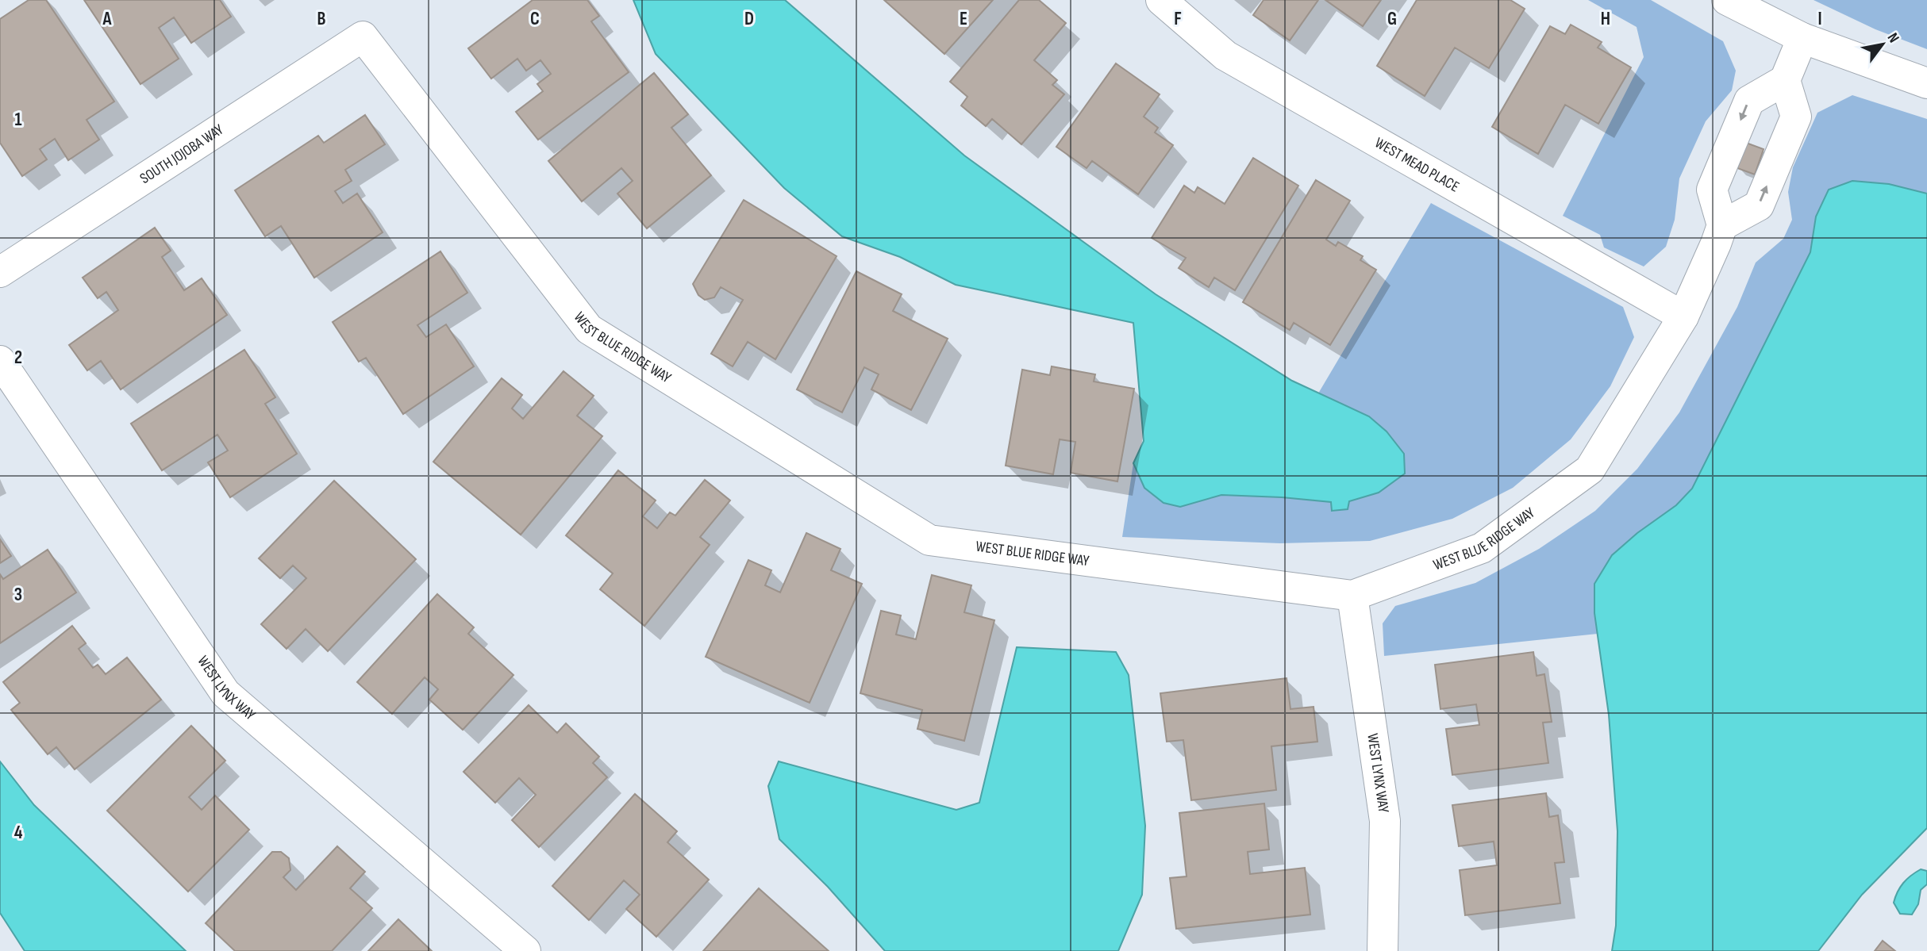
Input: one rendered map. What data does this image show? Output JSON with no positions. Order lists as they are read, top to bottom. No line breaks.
{"streets":{"street":["SOUTH JOJOBA WAY","WEST MEAD PLACE","WEST BLUE RIDGE WAY","WEST LYNX WAY"]},"crossings":[["SOUTH JOJOBA WAY","WEST BLUE RIDGE WAY"],["WEST MEAD PLACE","WEST BLUE RIDGE WAY"],["WEST BLUE RIDGE WAY","WEST LYNX WAY"]],"north":"top right","grid":{"columns":["A","B","C","D","E","F","G","H","I"],"rows":["1","2","3","4"]}}
